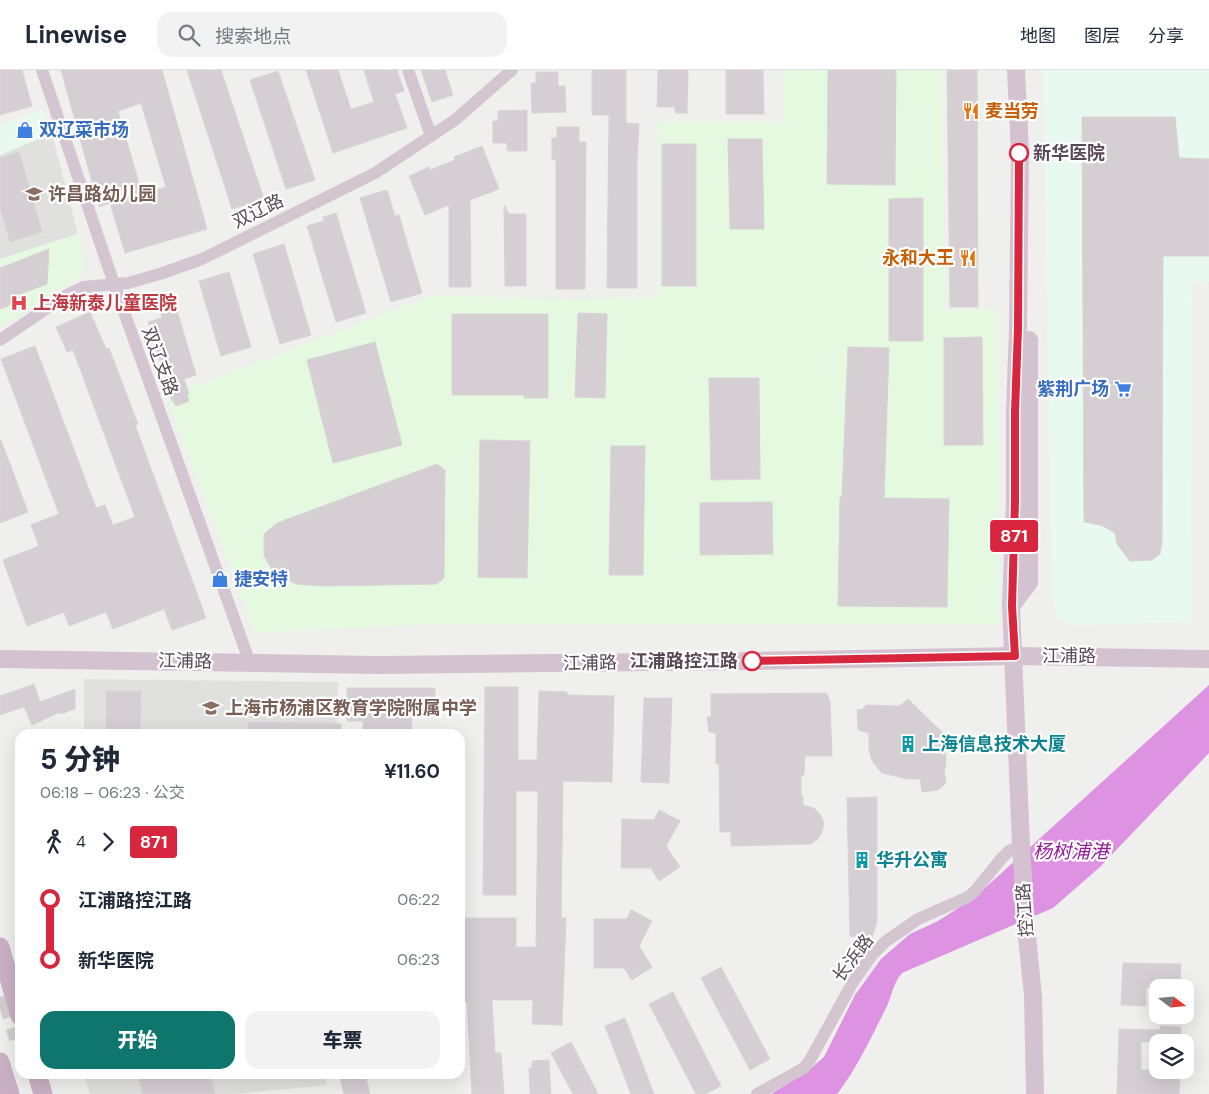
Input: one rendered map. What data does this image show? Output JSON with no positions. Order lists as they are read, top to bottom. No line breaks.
{"streets":{"main road":["江浦路","控江路"],"street":["双辽路","双辽支路","长浜路"]},"crossings":[["双辽路","双辽支路"],["双辽支路","江浦路"],["江浦路","控江路"],["控江路","长浜路"]],"water":["杨树浦港"],"places":{"restaurant":["麦当劳","永和大王"],"shop":["双辽菜市场","捷安特"],"other":["新华医院","江浦路控江路"],"school or university":["许昌路幼儿园","上海市杨浦区教育学院附属中学"],"hospital":["上海新泰儿童医院"],"supermarket":["紫荆广场"],"building":["上海信息技术大厦","华升公寓"]},"lines":["bus line 871"],"north":"right","page":{"header":"Linewise","search":"搜索地点","nav":["地图","图层","分享"],"on_map":"871","heading":["5 分钟","06:18 – 06:23 · 公交","¥11.60"],"legs":["4","871"],"list":[{"name":"江浦路控江路","value":"06:22"},{"name":"新华医院","value":"06:23"}],"buttons":["开始","车票"]}}
